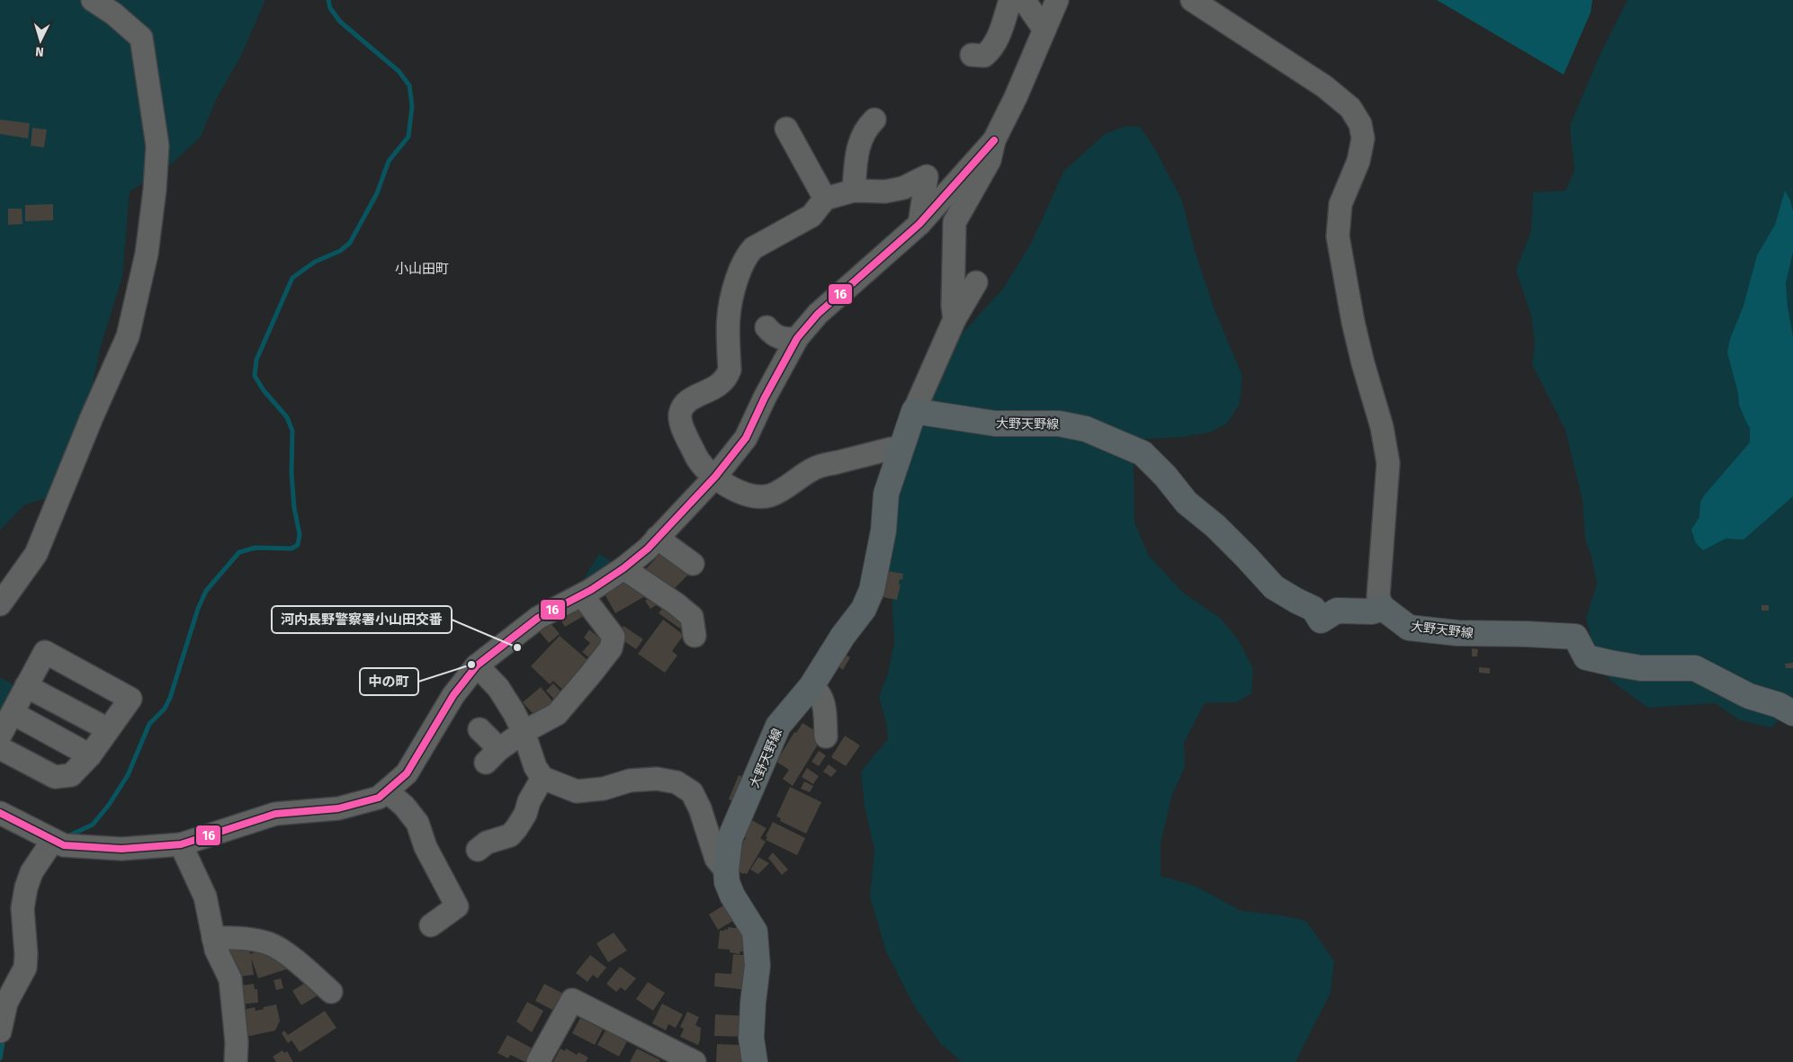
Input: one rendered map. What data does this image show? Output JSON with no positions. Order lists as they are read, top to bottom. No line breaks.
{"streets":{"main road":["大野天野線"]},"districts":["小山田町"],"places":["河内長野警察署小山田交番","中の町"],"lines":["transit line 16"],"north":"bottom"}
